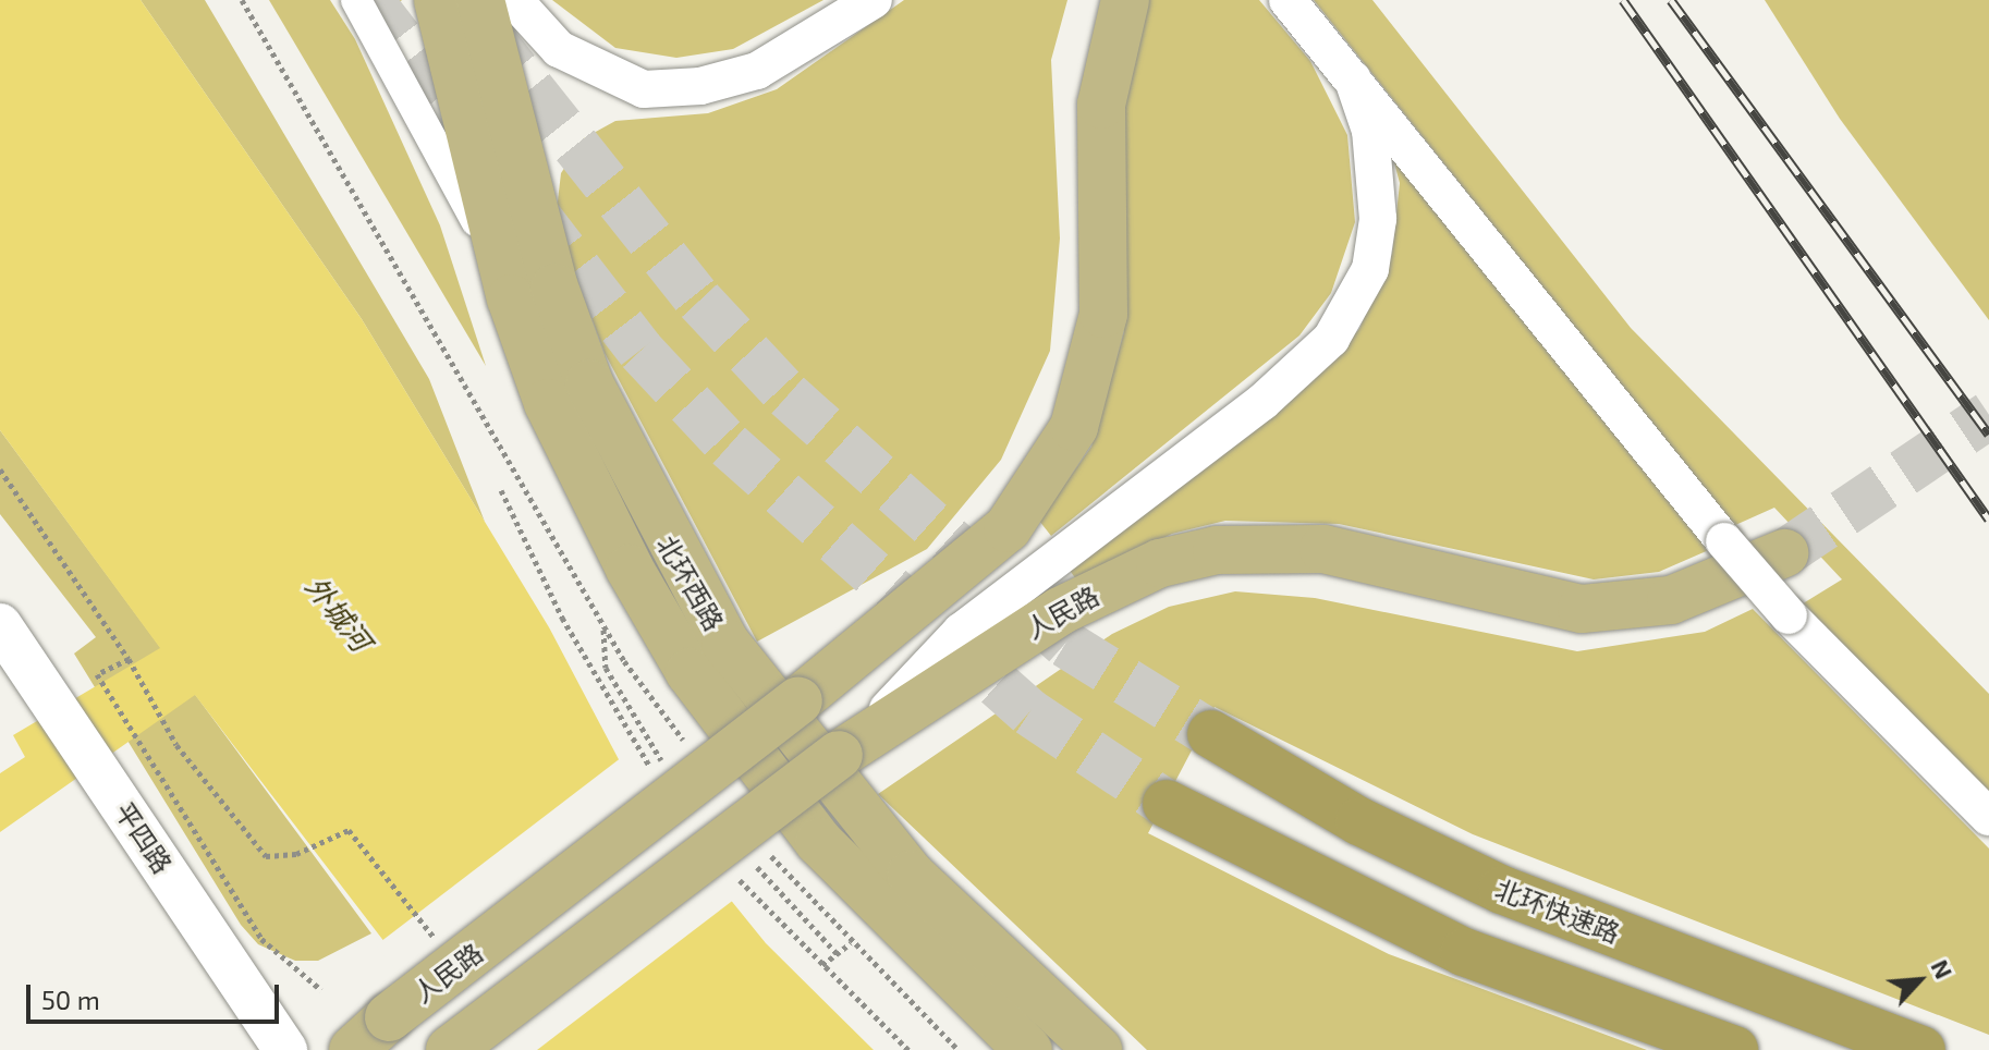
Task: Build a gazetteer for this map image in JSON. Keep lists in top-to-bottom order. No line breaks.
{"streets":{"highway":["北环快速路"],"main road":["北环西路","人民路","平四路"]},"water":["外城河"],"scale_bar":"50 m","north":"top right"}
